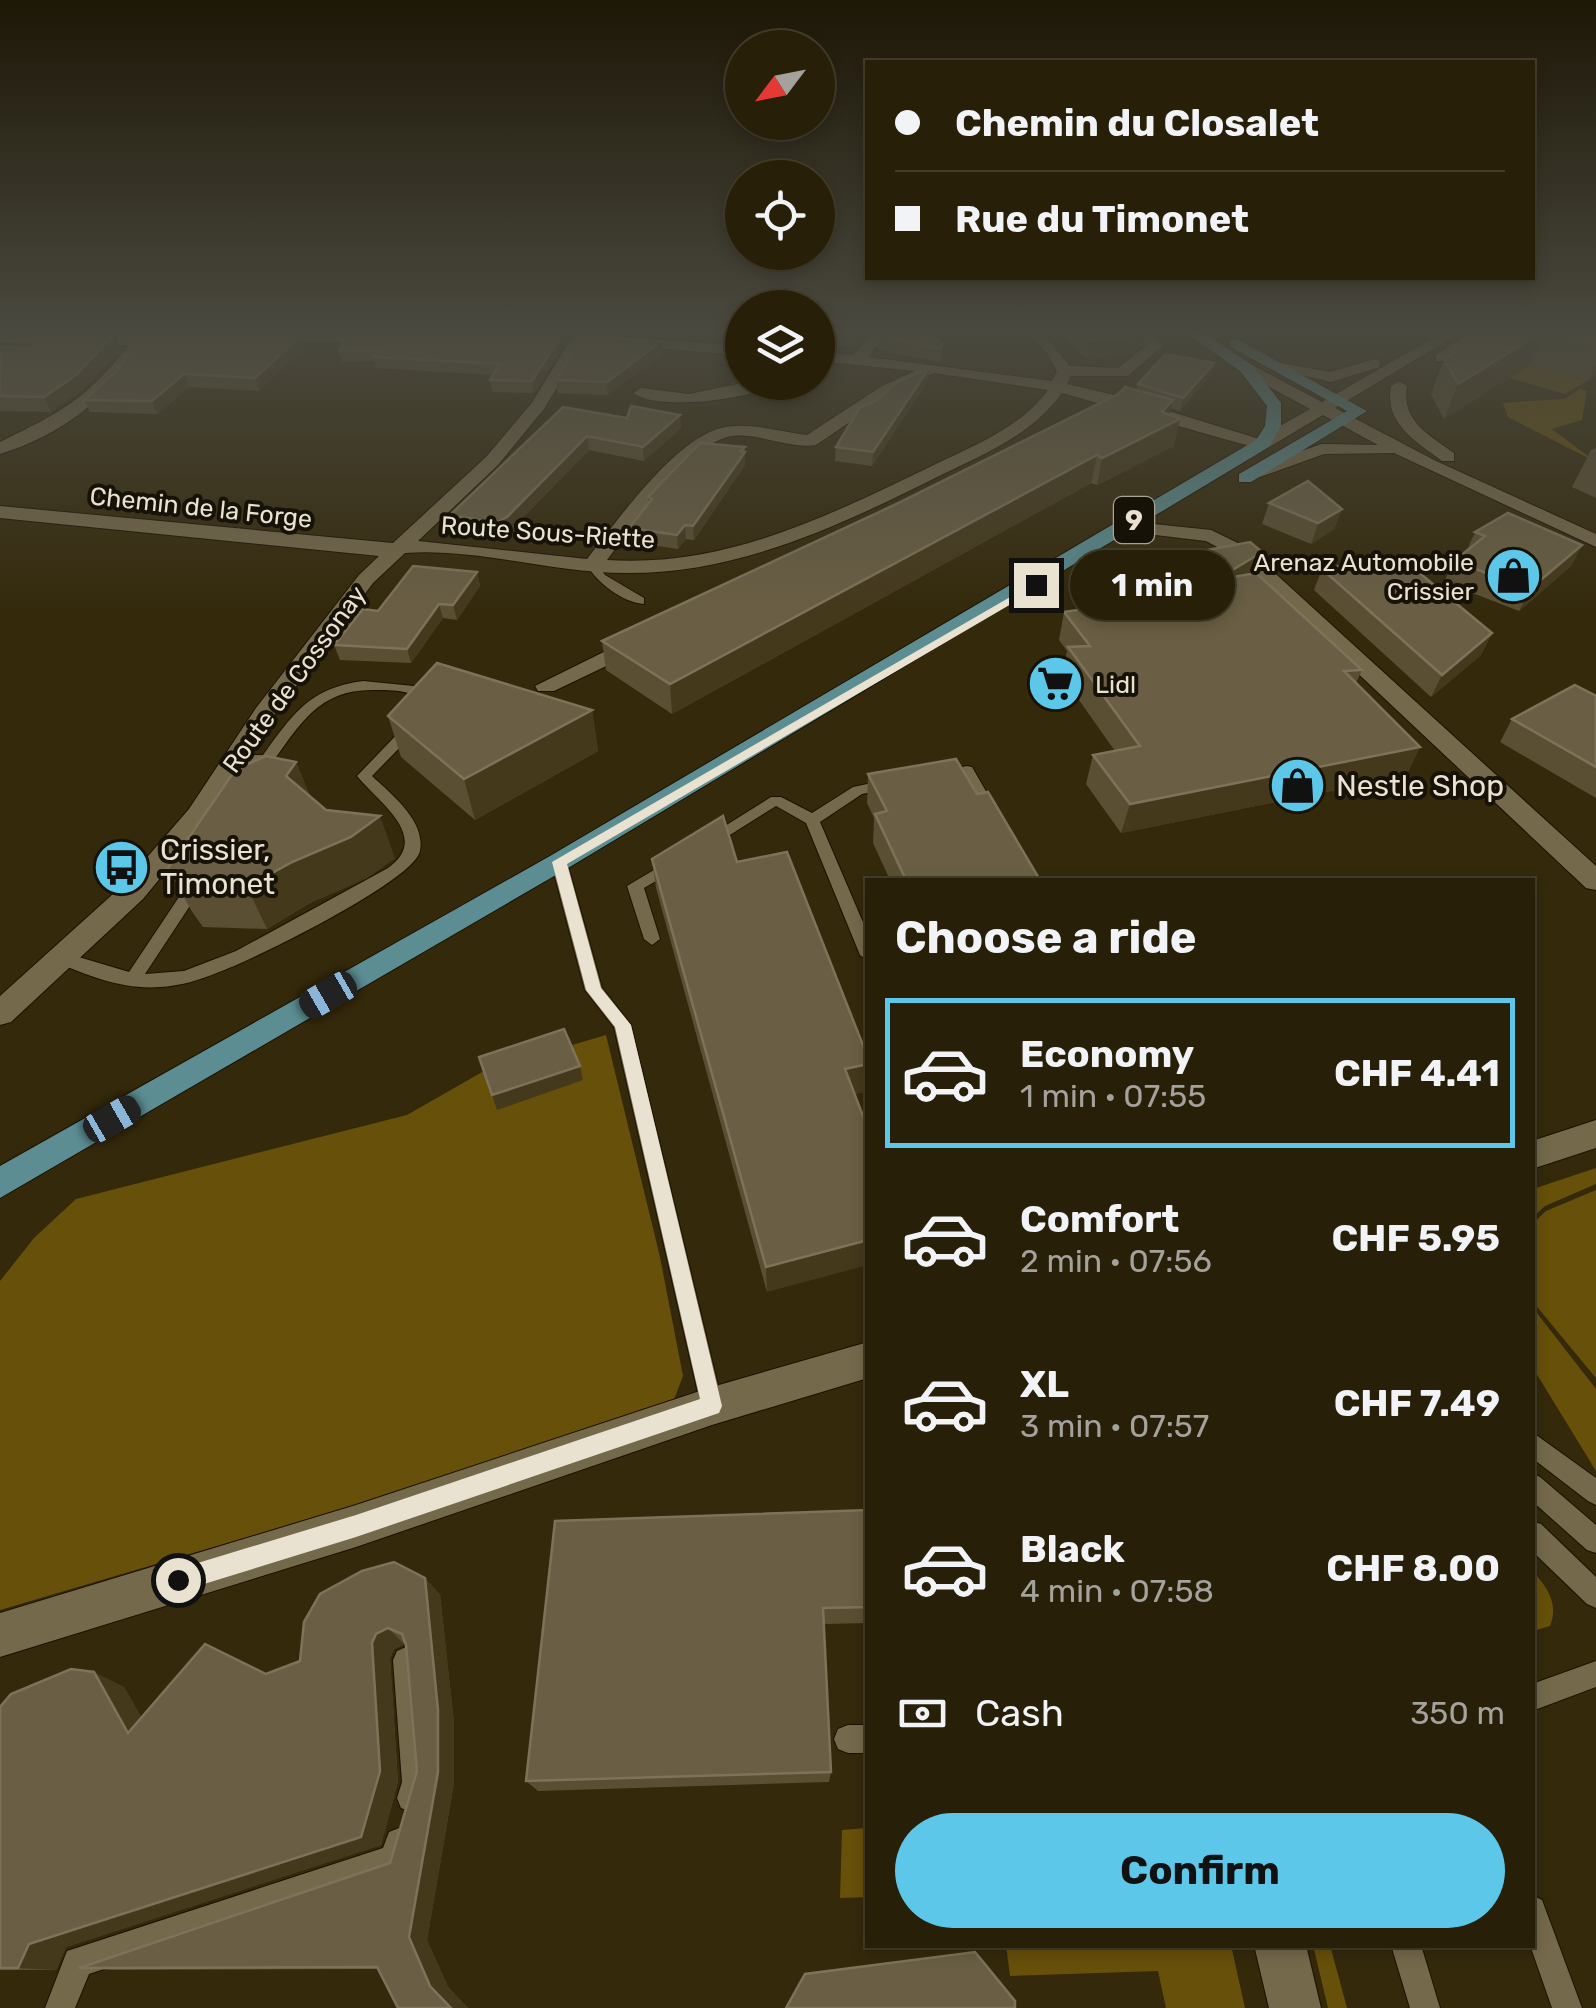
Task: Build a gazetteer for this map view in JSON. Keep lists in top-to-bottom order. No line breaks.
{"streets":{"main road":["9"],"street":["Chemin de la Forge","Route Sous-Riette","Route de Cossonay"]},"crossings":[["Chemin de la Forge","Route Sous-Riette"],["Chemin de la Forge","Route de Cossonay"],["Route Sous-Riette","Route de Cossonay"]],"places":{"shop":["Arenaz Automobile Crissier","Nestle Shop"],"supermarket":["Lidl"],"bus stop":["Crissier, Timonet"]},"north":"bottom left","page":{"banner":["Chemin du Closalet","Rue du Timonet"],"bubble":"1 min","heading":"Choose a ride","list":[{"name":"Economy","note":"1 min · 07:55","value":"CHF 4.41"},{"name":"Comfort","note":"2 min · 07:56","value":"CHF 5.95"},{"name":"XL","note":"3 min · 07:57","value":"CHF 7.49"},{"name":"Black","note":"4 min · 07:58","value":"CHF 8.00"}],"pay":["Cash","350 m"],"buttons":"Confirm"}}
